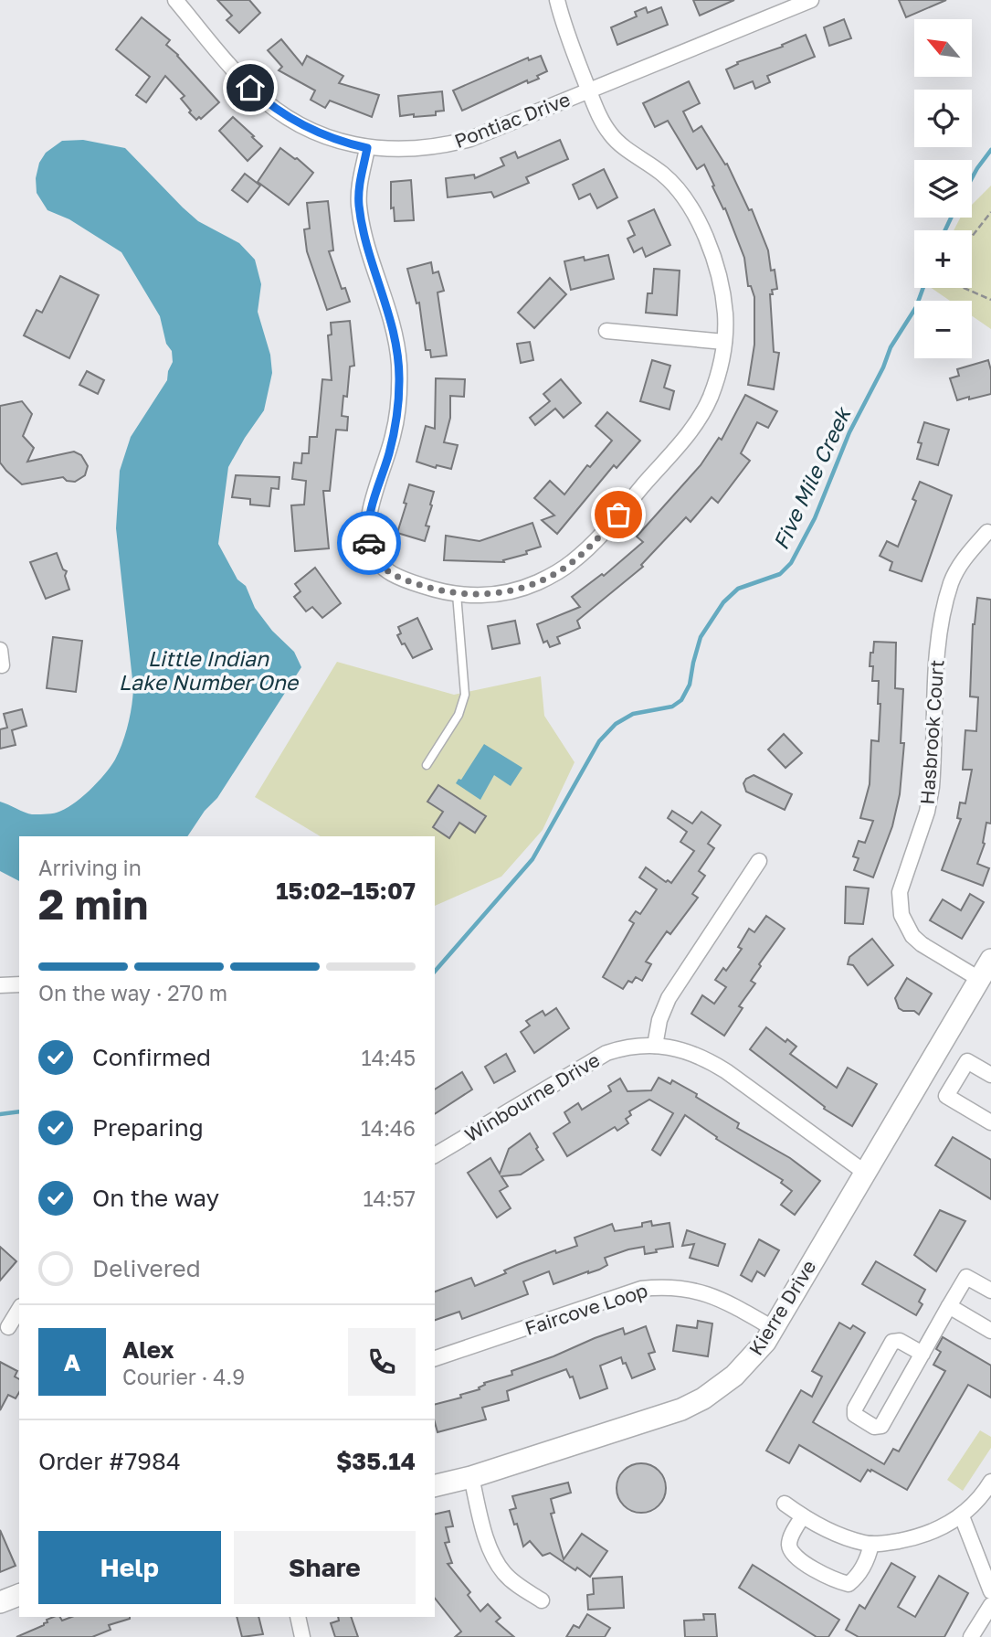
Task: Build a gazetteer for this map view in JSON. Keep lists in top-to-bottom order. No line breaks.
{"streets":{"street":["Pontiac Drive","Hasbrook Court","Winbourne Drive","Kierre Drive","Faircove Loop"]},"crossings":[["Hasbrook Court","Kierre Drive"],["Winbourne Drive","Kierre Drive"],["Kierre Drive","Faircove Loop"]],"water":["Five Mile Creek","Little Indian Lake Number One"],"north":"top left","page":{"map_buttons":["+","−"],"heading":["2 min","Arriving in","15:02–15:07"],"panel":["Alex","Courier · 4.9","Order #7984","$35.14"],"bar":"On the way · 270 m","list":[["Confirmed","14:45"],["Preparing","14:46"],["On the way","14:57"],"Delivered"],"round":"A","buttons":["Help","Share"]}}
